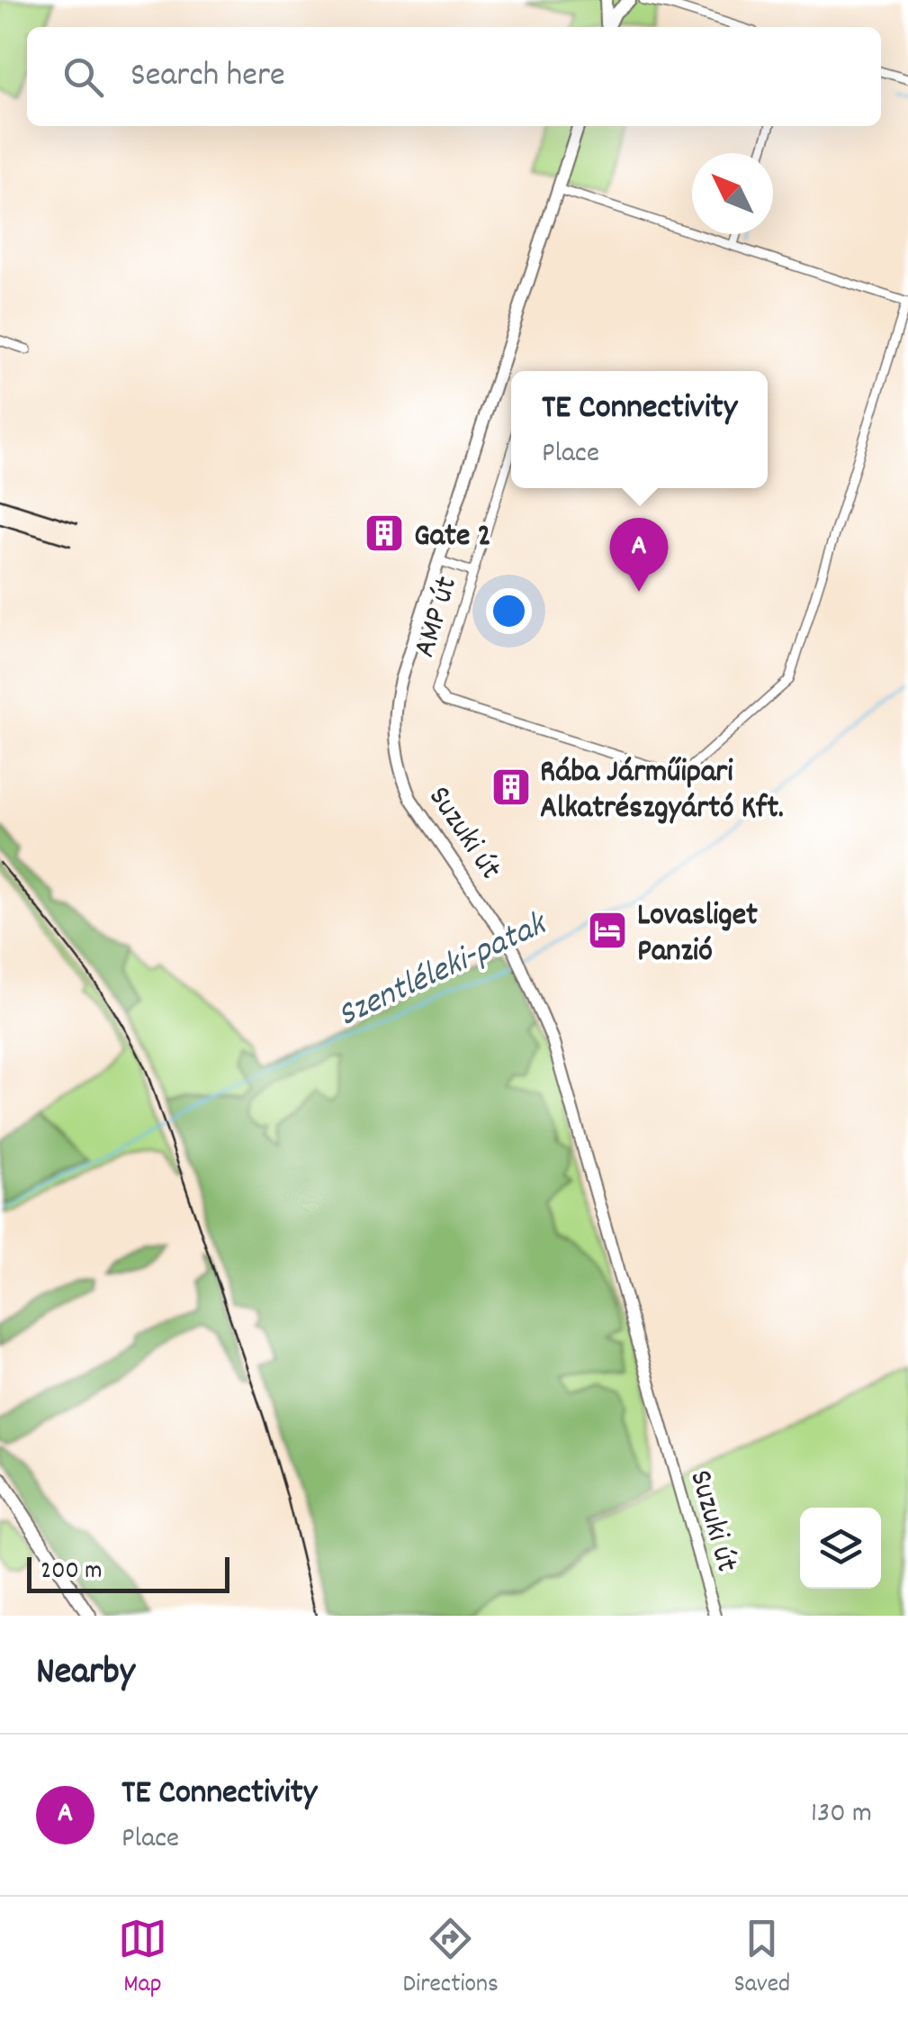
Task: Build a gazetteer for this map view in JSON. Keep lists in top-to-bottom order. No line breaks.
{"streets":{"main road":["Suzuki út"],"street":["AMP út"]},"water":["Szentléleki-patak"],"places":{"building":["Gate 2","Rába Járműipari Alkatrészgyártó Kft."],"hotel":["Lovasliget Panzió"]},"scale_bar":"200 m","north":"top left","page":{"search":"Search here","popup":["TE Connectivity","Place"],"pins":"A","scale":"200 m","heading":"Nearby","list":[{"mark":"A","name":"TE Connectivity","note":"Place","value":"130 m"}],"nav":["Map","Directions","Saved"]}}
